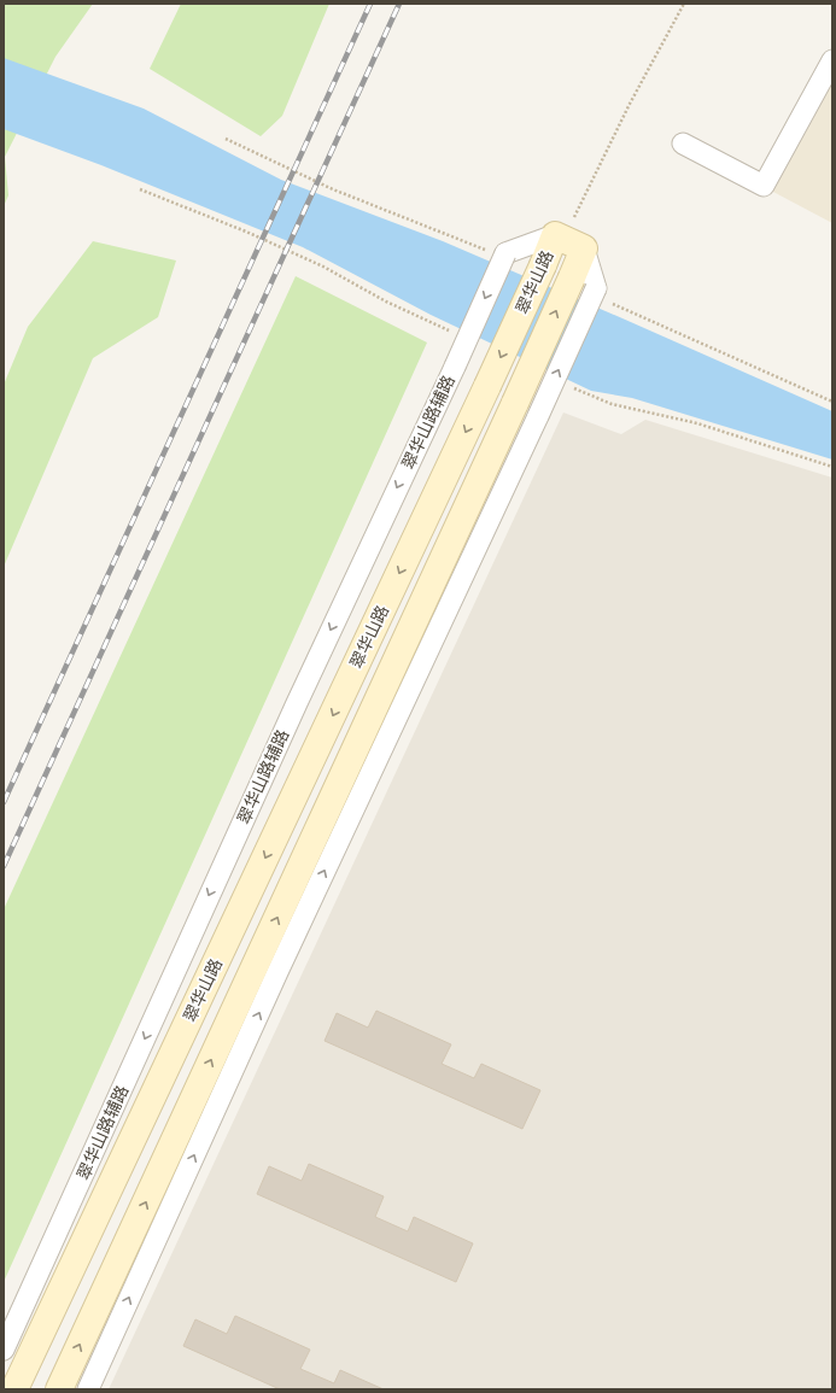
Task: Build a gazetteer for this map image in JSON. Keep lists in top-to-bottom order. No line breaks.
{"streets":{"main road":["翠华山路"],"street":["翠华山路辅路"]},"crossings":[["翠华山路","翠华山路辅路"]]}
